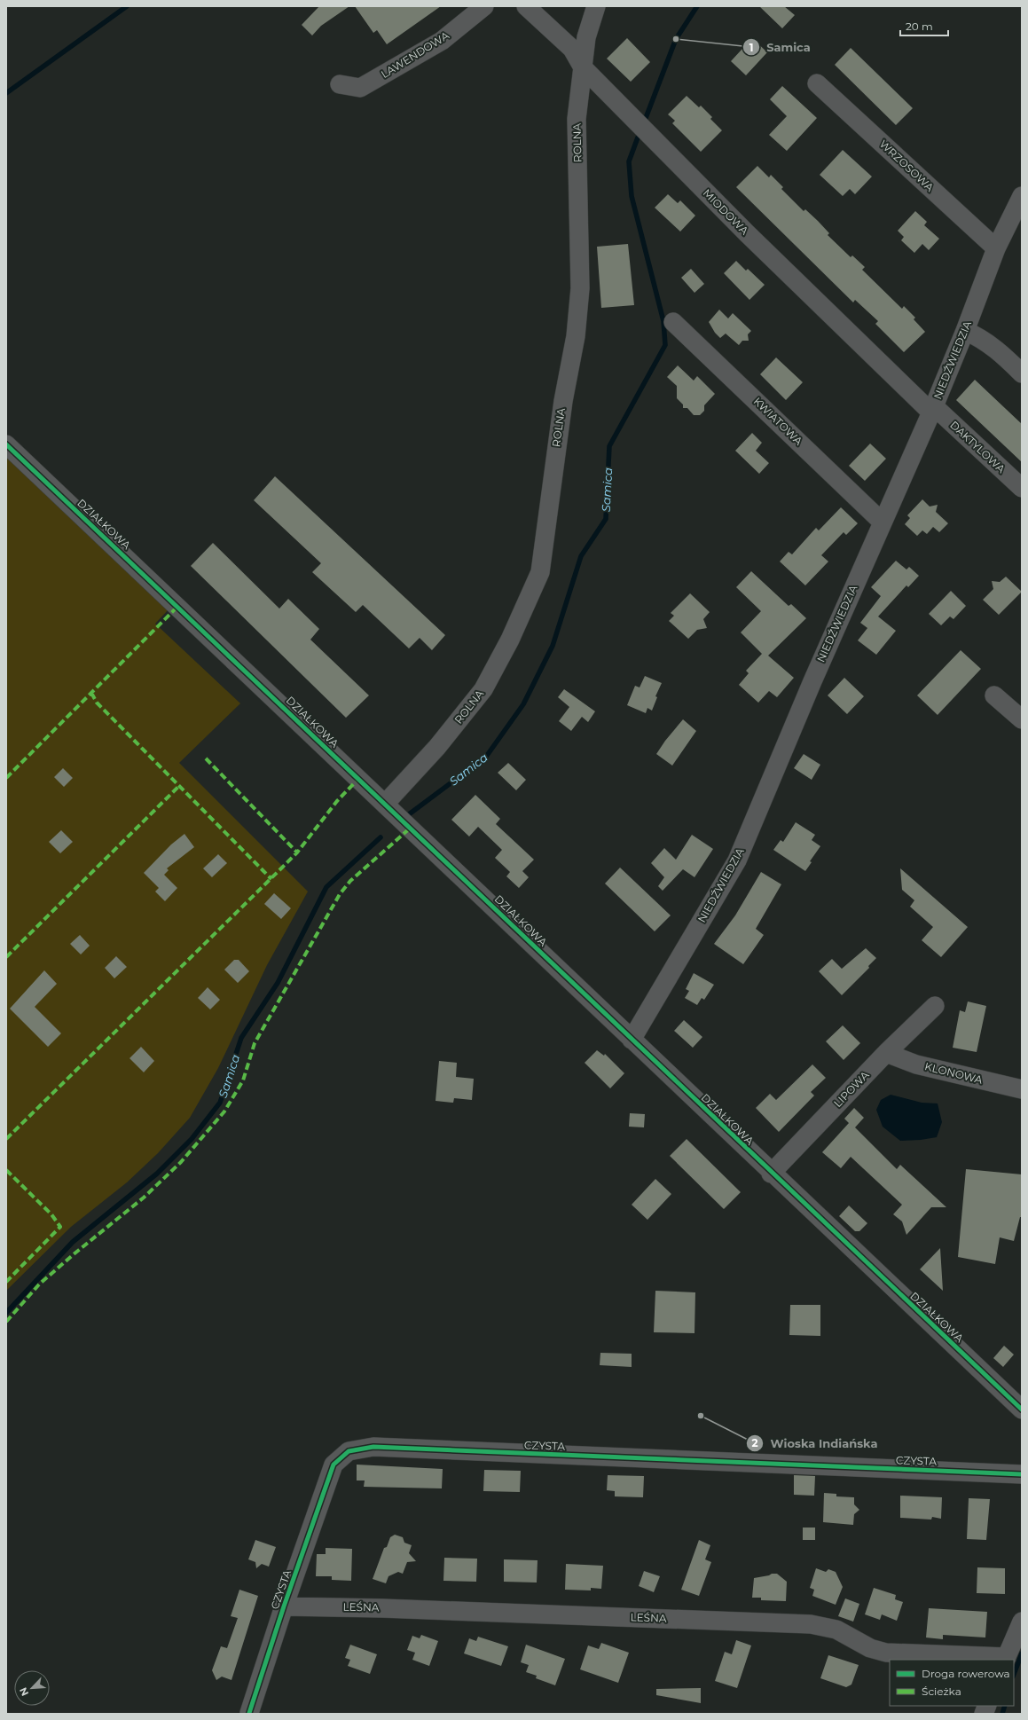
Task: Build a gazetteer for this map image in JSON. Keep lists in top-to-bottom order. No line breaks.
{"streets":{"street":["LAWENDOWA","ROLNA","WRZOSOWA","MIODOWA","NIEDŹWIEDZIA","KWIATOWA","DAKTYLOWA","DZIAŁKOWA","KLONOWA","LIPOWA","CZYSTA","LEŚNA"]},"crossings":[["ROLNA","MIODOWA"],["ROLNA","DZIAŁKOWA"],["WRZOSOWA","NIEDŹWIEDZIA"],["MIODOWA","NIEDŹWIEDZIA"],["MIODOWA","DAKTYLOWA"],["NIEDŹWIEDZIA","KWIATOWA"],["NIEDŹWIEDZIA","DAKTYLOWA"],["NIEDŹWIEDZIA","DZIAŁKOWA"],["DZIAŁKOWA","LIPOWA"],["KLONOWA","LIPOWA"],["CZYSTA","LEŚNA"]],"water":["Samica"],"places":["Samica","Wioska Indiańska"],"legend":["Droga rowerowa","Ścieżka"],"scale_bar":"20 m","north":"bottom left"}
